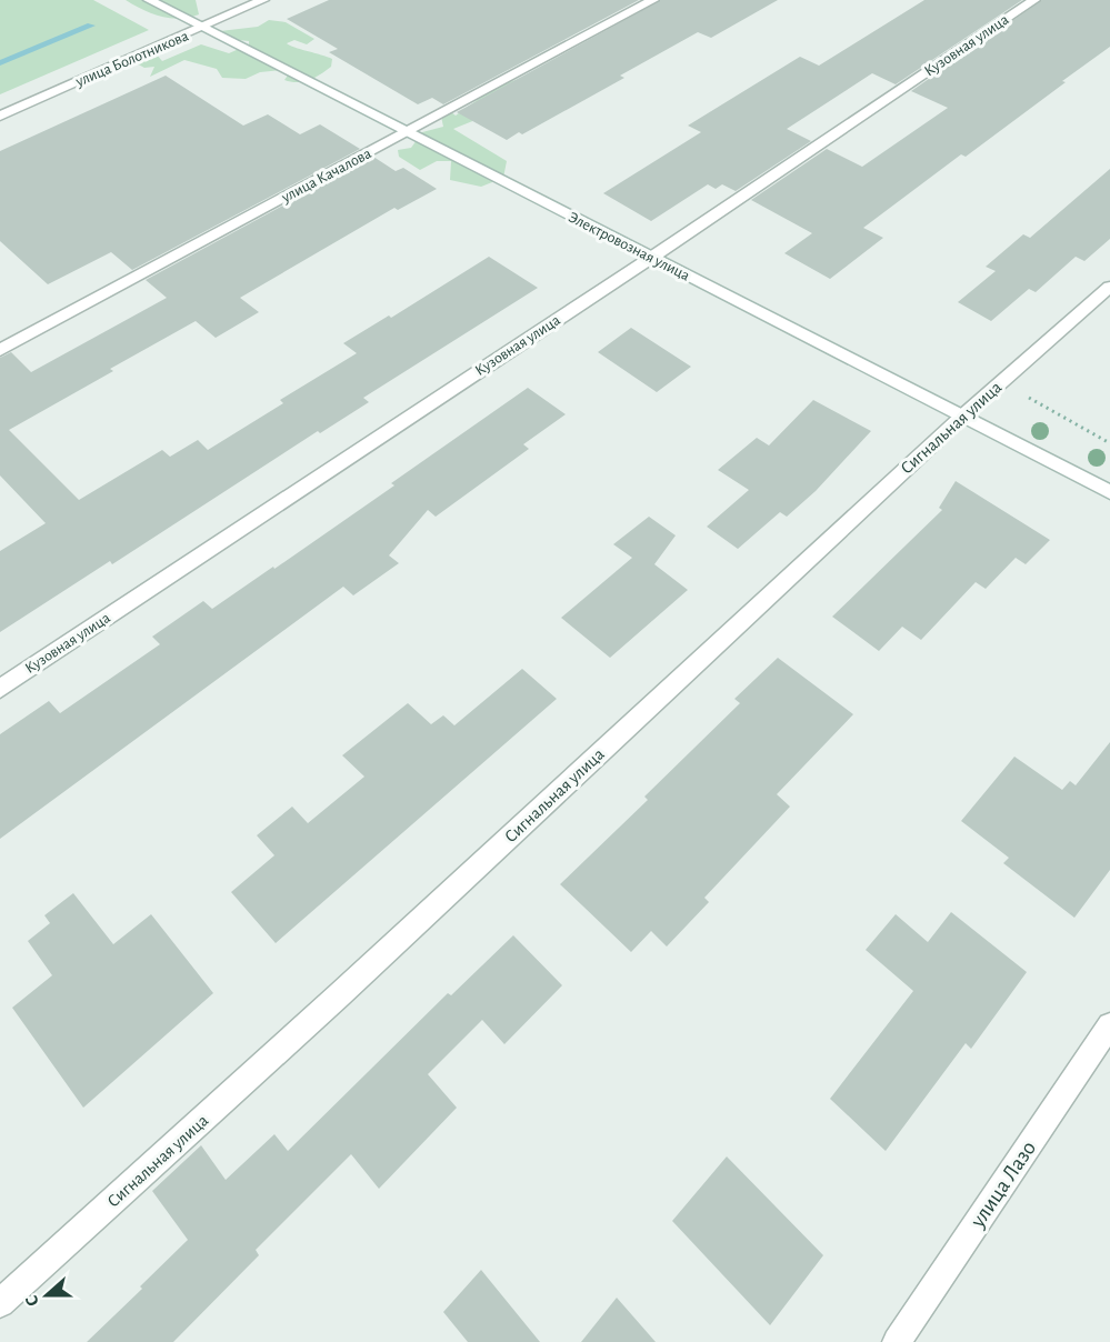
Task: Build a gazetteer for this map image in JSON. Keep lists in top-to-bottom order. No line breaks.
{"streets":{"street":["Кузовная улица","улица Болотникова","улица Качалова","Электровозная улица","Сигнальная улица","улица Лазо"]},"crossings":[["Кузовная улица","Электровозная улица"],["улица Болотникова","Электровозная улица"],["улица Качалова","Электровозная улица"],["Электровозная улица","Сигнальная улица"]],"north":"left"}
